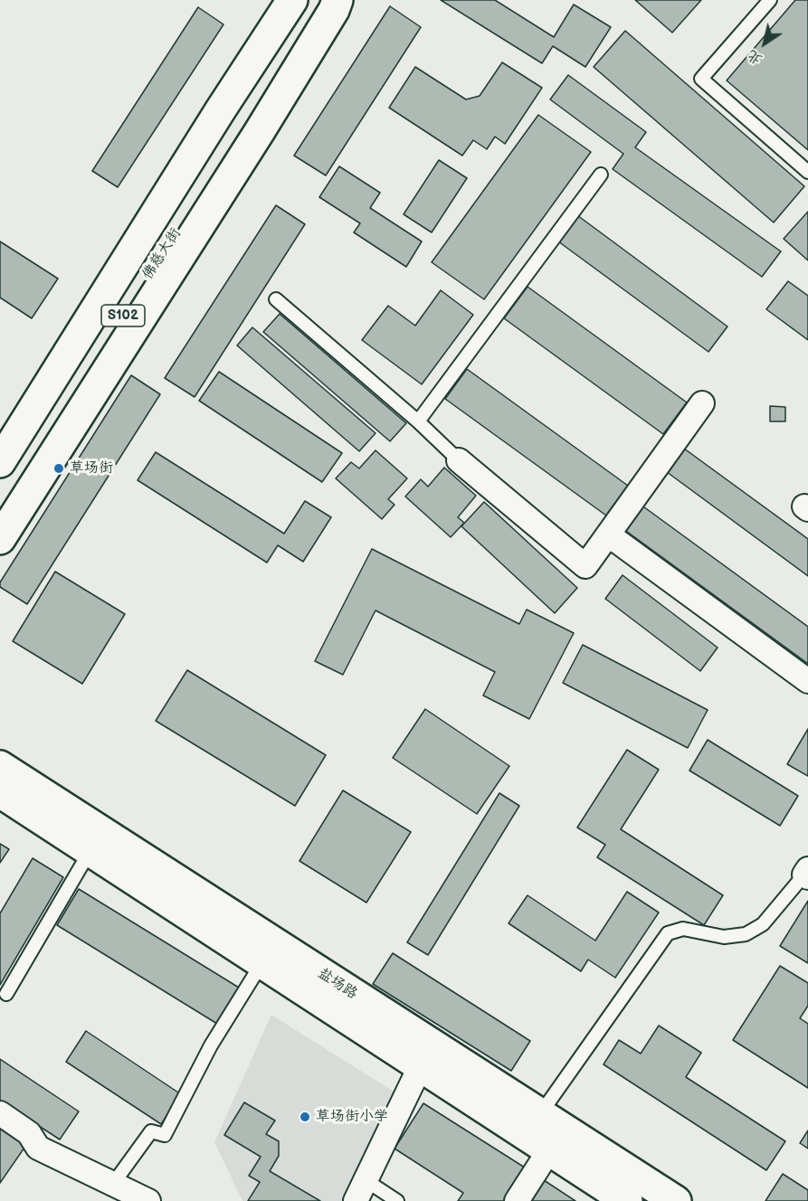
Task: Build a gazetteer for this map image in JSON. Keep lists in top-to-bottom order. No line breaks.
{"streets":{"main road":["佛慈大街","S102","盐场路"]},"places":["草场街","草场街小学"],"north":"bottom left"}
